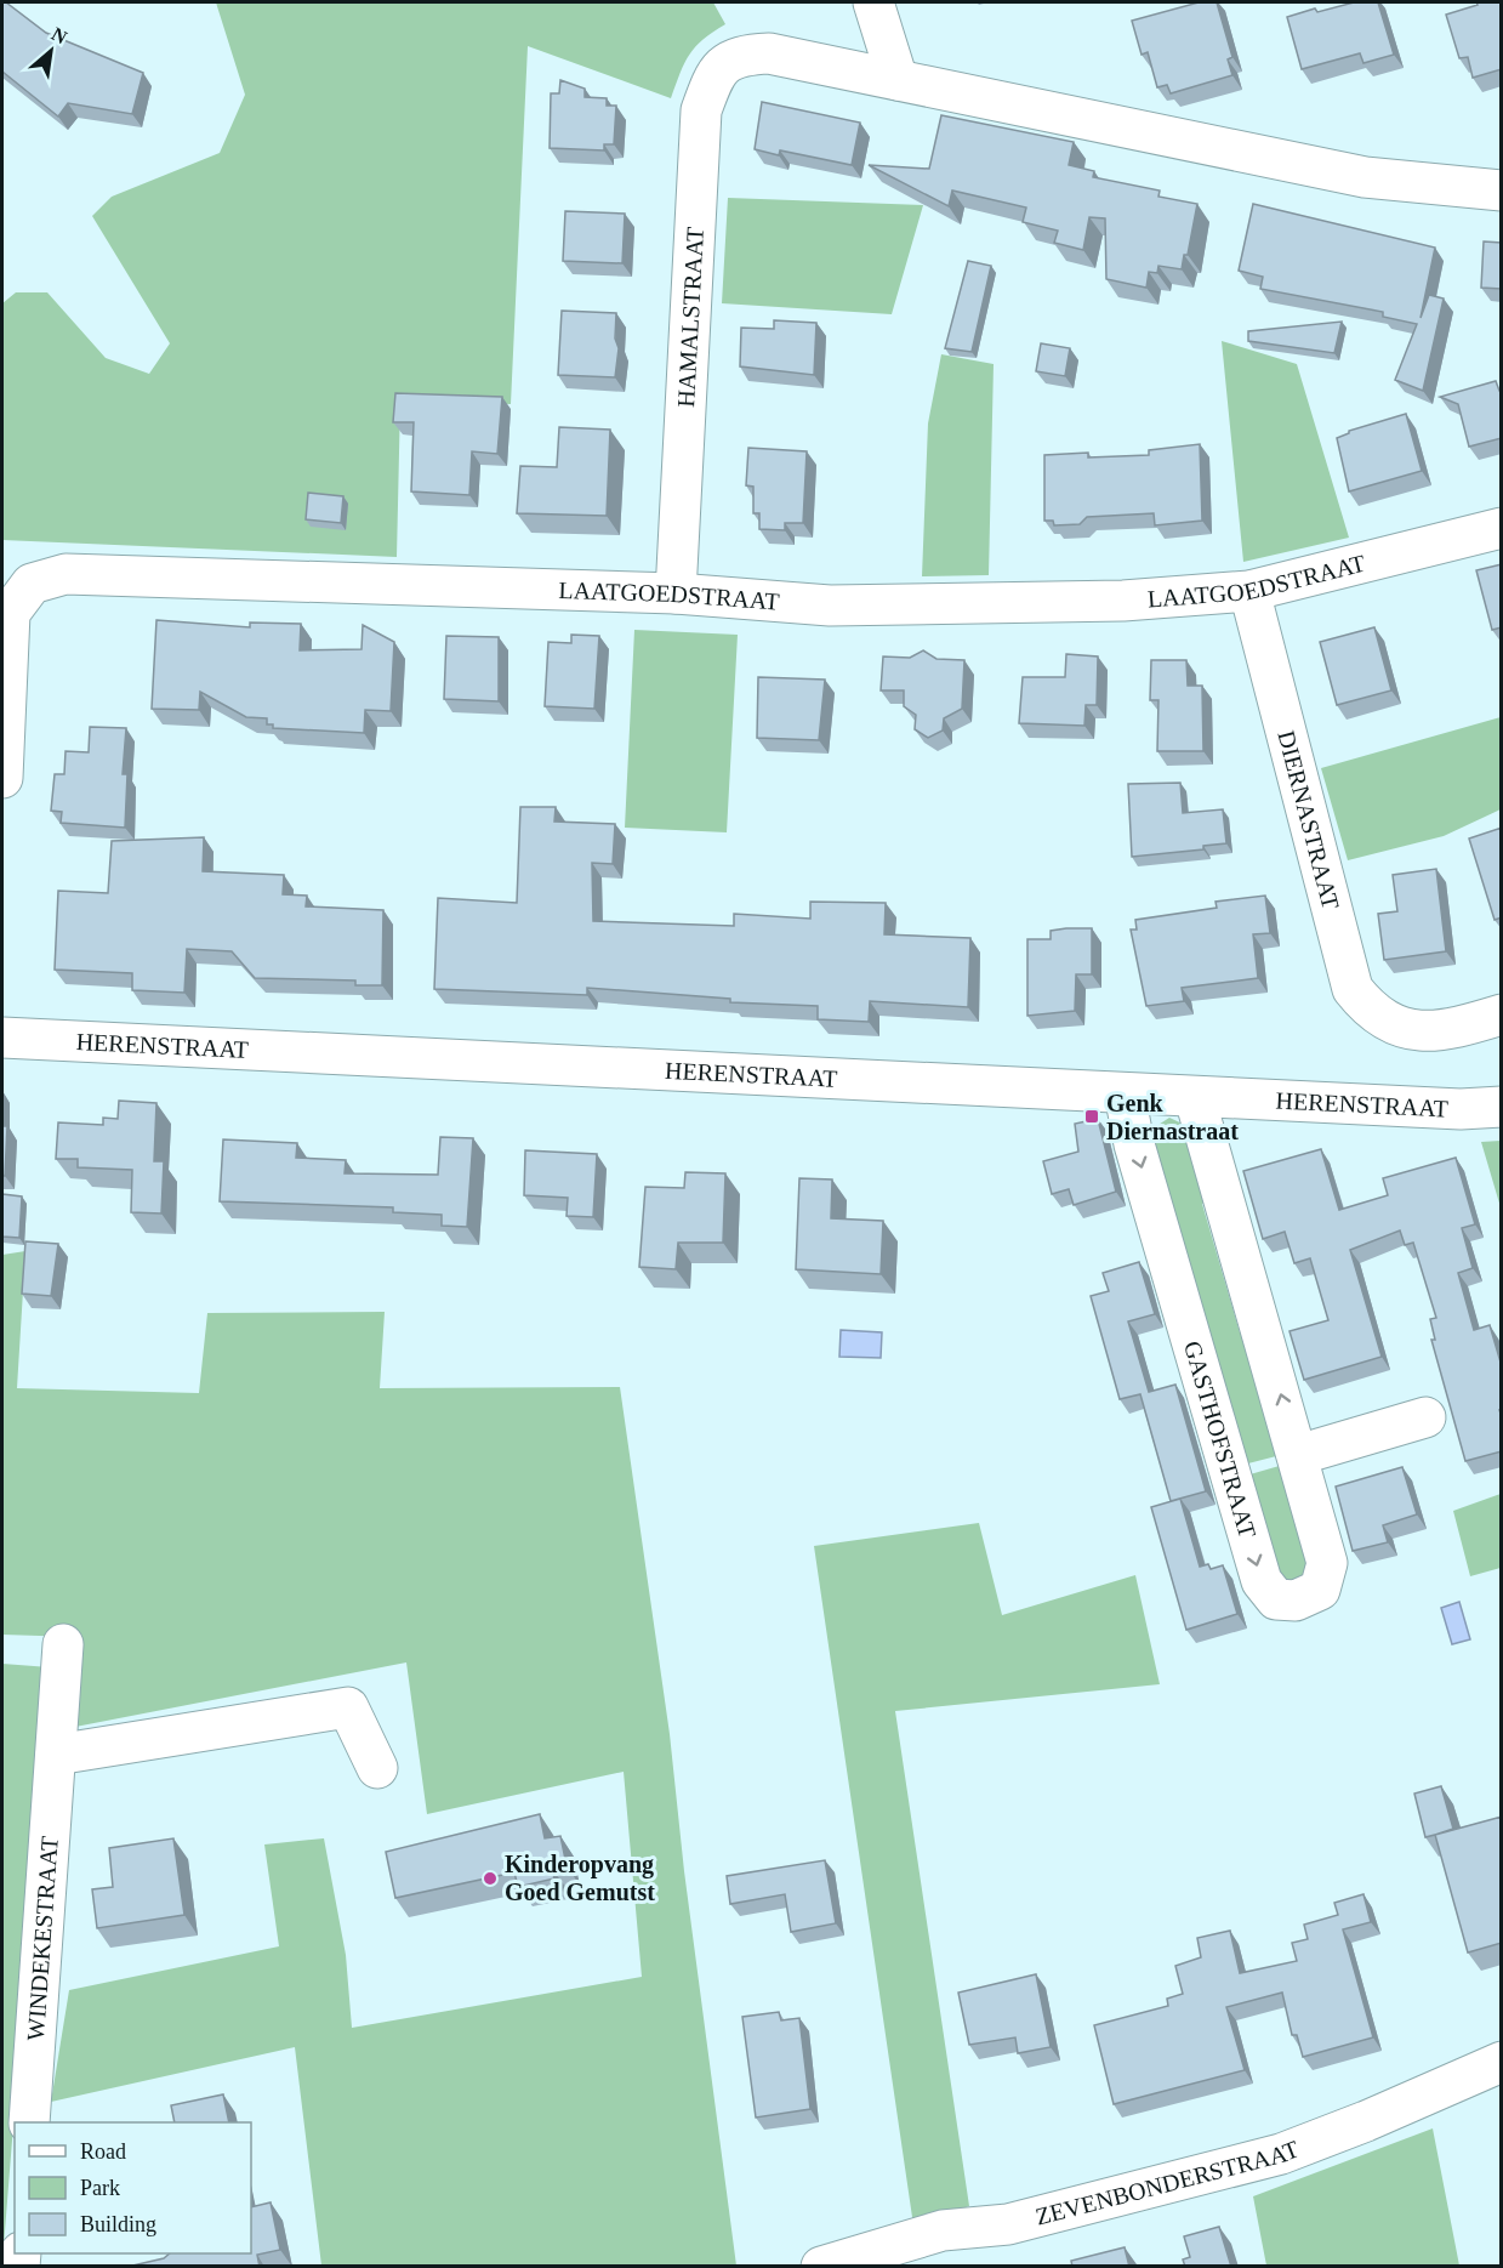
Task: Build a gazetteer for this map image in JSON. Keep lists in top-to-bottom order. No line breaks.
{"streets":{"street":["HAMALSTRAAT","LAATGOEDSTRAAT","DIERNASTRAAT","HERENSTRAAT","GASTHOFSTRAAT","WINDEKESTRAAT","ZEVENBONDERSTRAAT"]},"crossings":[["HAMALSTRAAT","LAATGOEDSTRAAT"],["LAATGOEDSTRAAT","DIERNASTRAAT"],["HERENSTRAAT","GASTHOFSTRAAT"]],"places":{"transit":["Genk Diernastraat"],"other":["Kinderopvang Goed Gemutst"]},"legend":["Road","Park","Building"],"north":"top right"}
